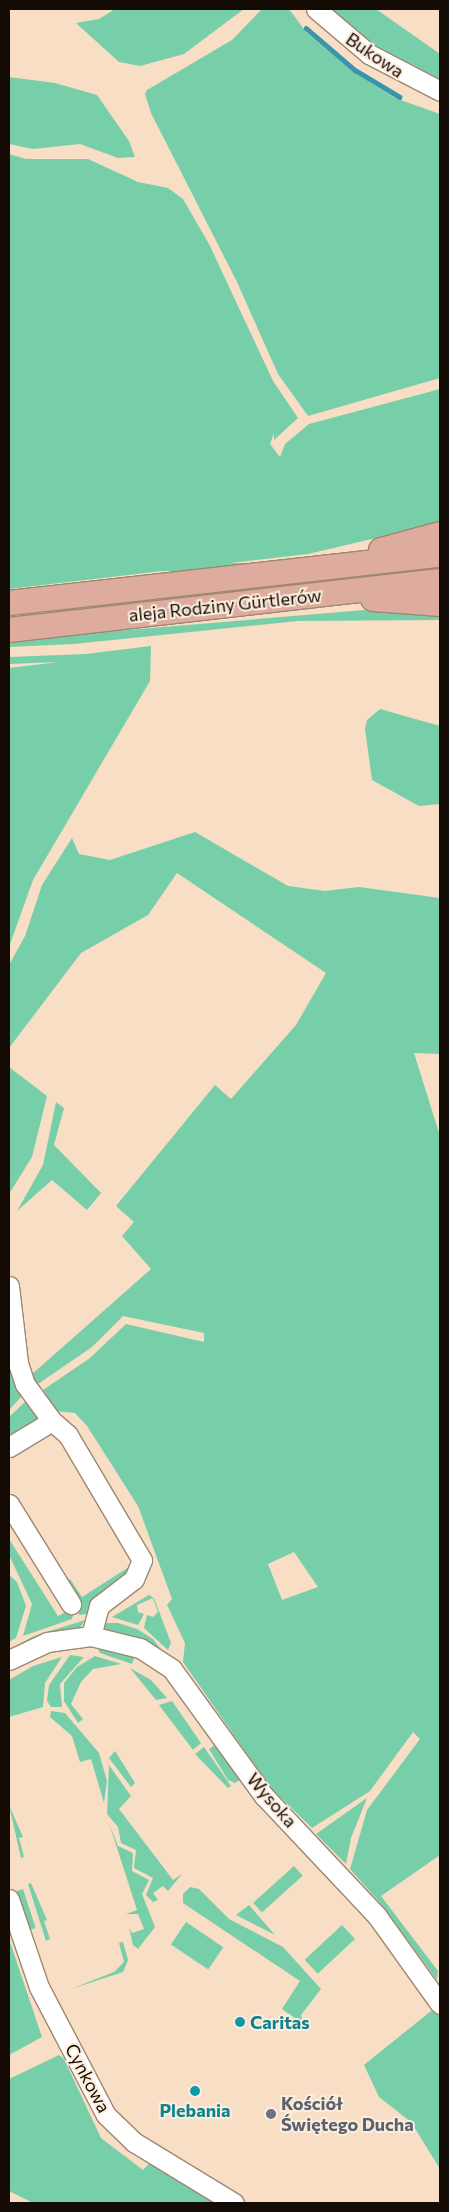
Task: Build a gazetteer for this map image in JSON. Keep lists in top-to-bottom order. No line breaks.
{"streets":{"main road":["aleja Rodziny Gürtlerów"],"street":["Bukowa","Wysoka","Cynkowa"]},"places":["Caritas","Plebania","Kościół Świętego Ducha"]}
